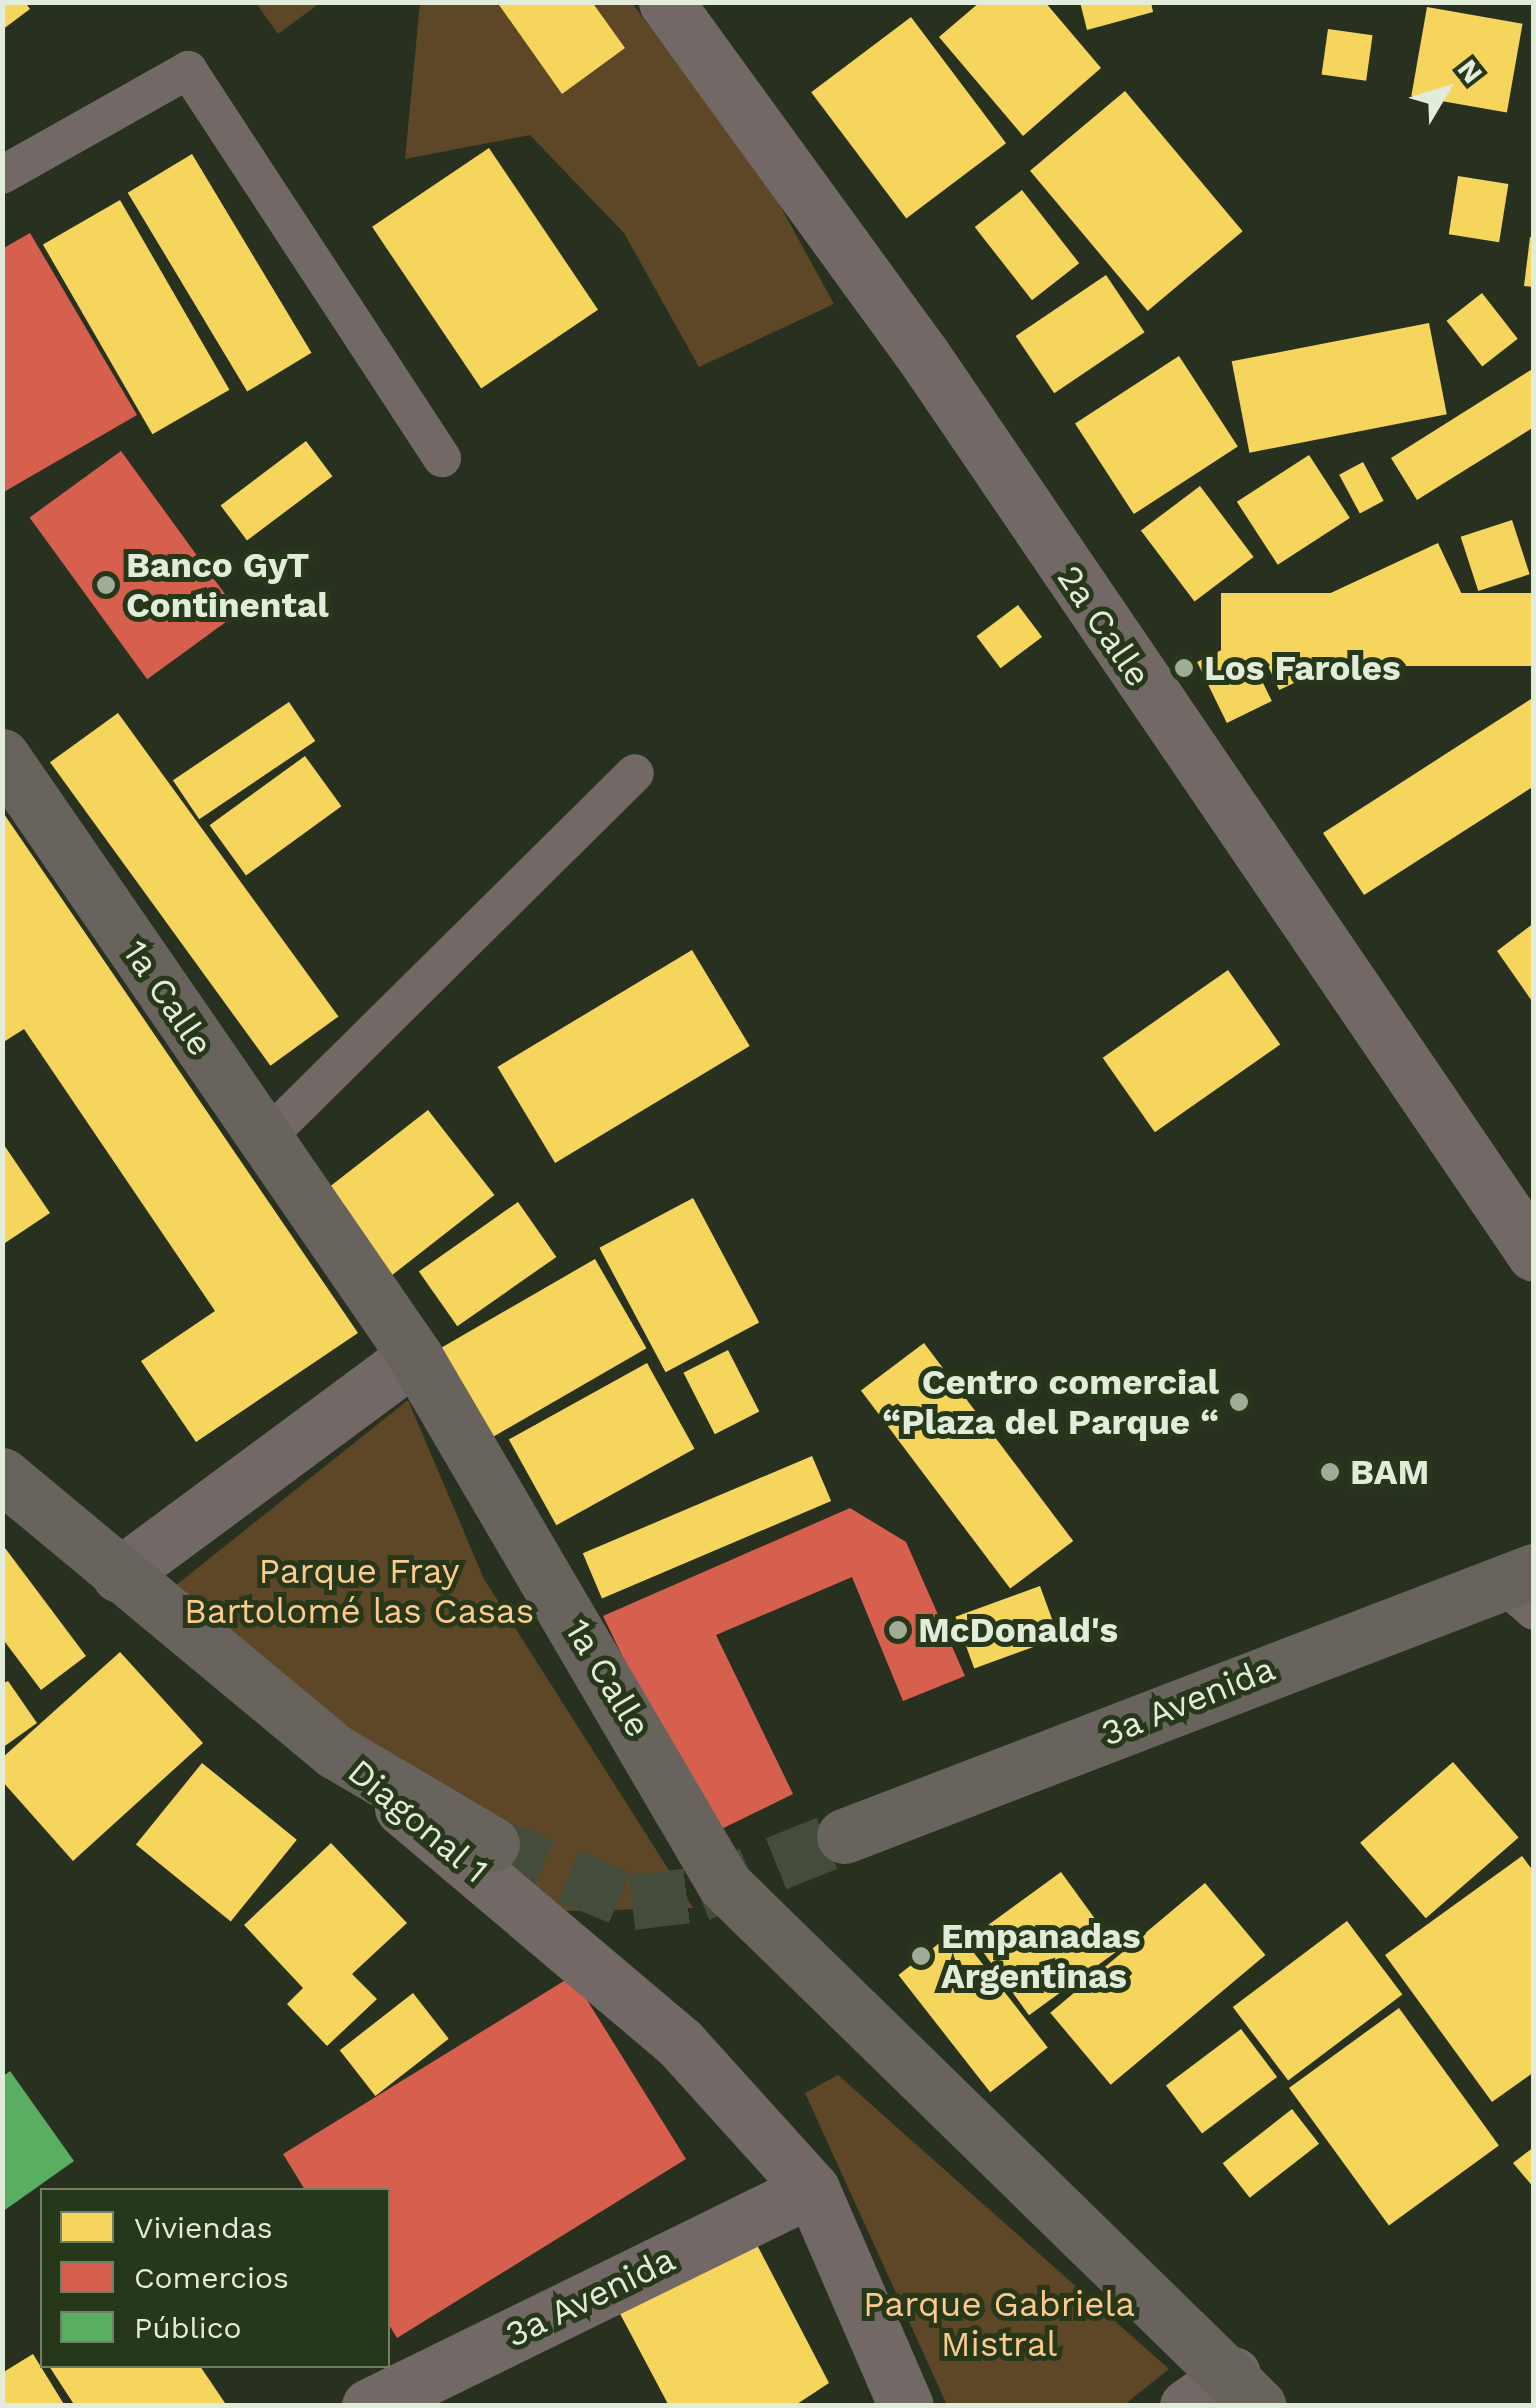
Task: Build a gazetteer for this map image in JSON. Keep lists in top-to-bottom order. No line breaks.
{"streets":{"main road":["1a Calle","3a Avenida","Diagonal 1"],"street":["2a Calle"]},"crossings":[["3a Avenida","Diagonal 1"]],"parks":["Parque Fray Bartolomé las Casas","Parque Gabriela Mistral"],"places":["Banco GyT Continental","Los Faroles","Centro comercial “Plaza del Parque “","BAM","McDonald's","Empanadas Argentinas"],"legend":["Viviendas","Comercios","Público"],"north":"top right"}
